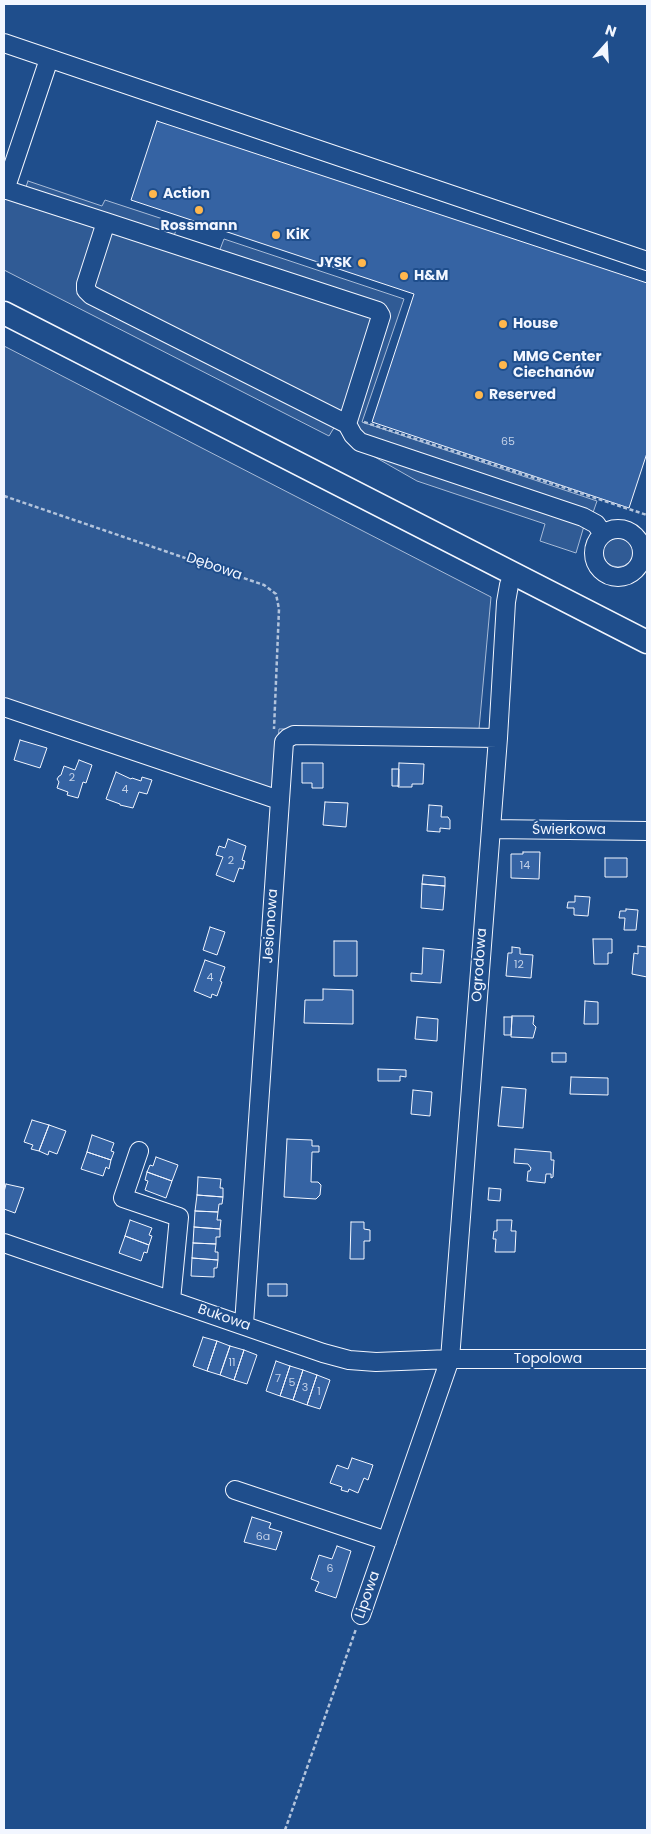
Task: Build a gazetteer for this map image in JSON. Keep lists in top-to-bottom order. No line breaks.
{"streets":{"street":["Świerkowa","Jesionowa","Ogrodowa","Bukowa","Topolowa","Lipowa"],"path":["Dębowa"]},"crossings":[["Dębowa","Jesionowa"],["Świerkowa","Ogrodowa"],["Jesionowa","Bukowa"],["Ogrodowa","Bukowa"],["Ogrodowa","Topolowa"],["Ogrodowa","Lipowa"],["Bukowa","Topolowa"],["Bukowa","Lipowa"],["Topolowa","Lipowa"]],"places":["Action","Rossmann","KiK","JYSK","H&M","House","MMG Center Ciechanów","Reserved"],"house_numbers":["65","2","4","2","14","12","4","11","7","5","3","1","6a","6"],"north":"top"}
